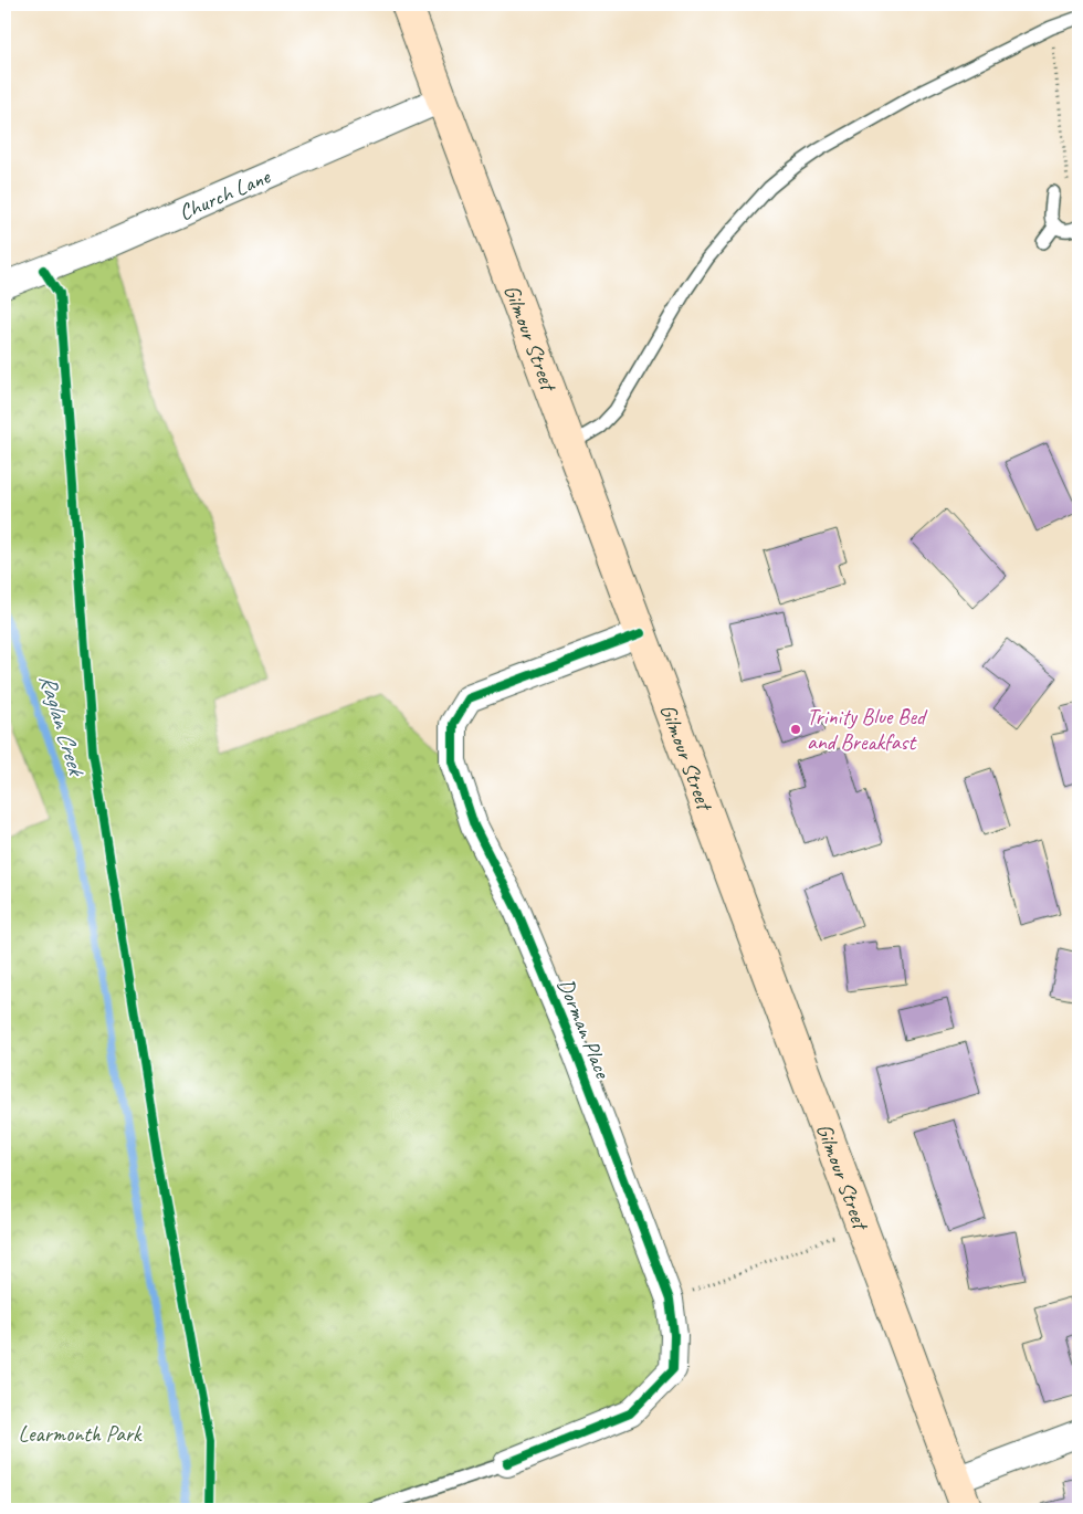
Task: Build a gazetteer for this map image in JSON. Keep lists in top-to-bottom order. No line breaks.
{"streets":{"main road":["Gilmour Street"],"street":["Church Lane","Dorman Place"]},"crossings":[["Church Lane","Gilmour Street"],["Gilmour Street","Dorman Place"]],"water":["Raglan Creek"],"parks":["Learmonth Park"],"places":["Trinity Blue Bed and Breakfast"]}
